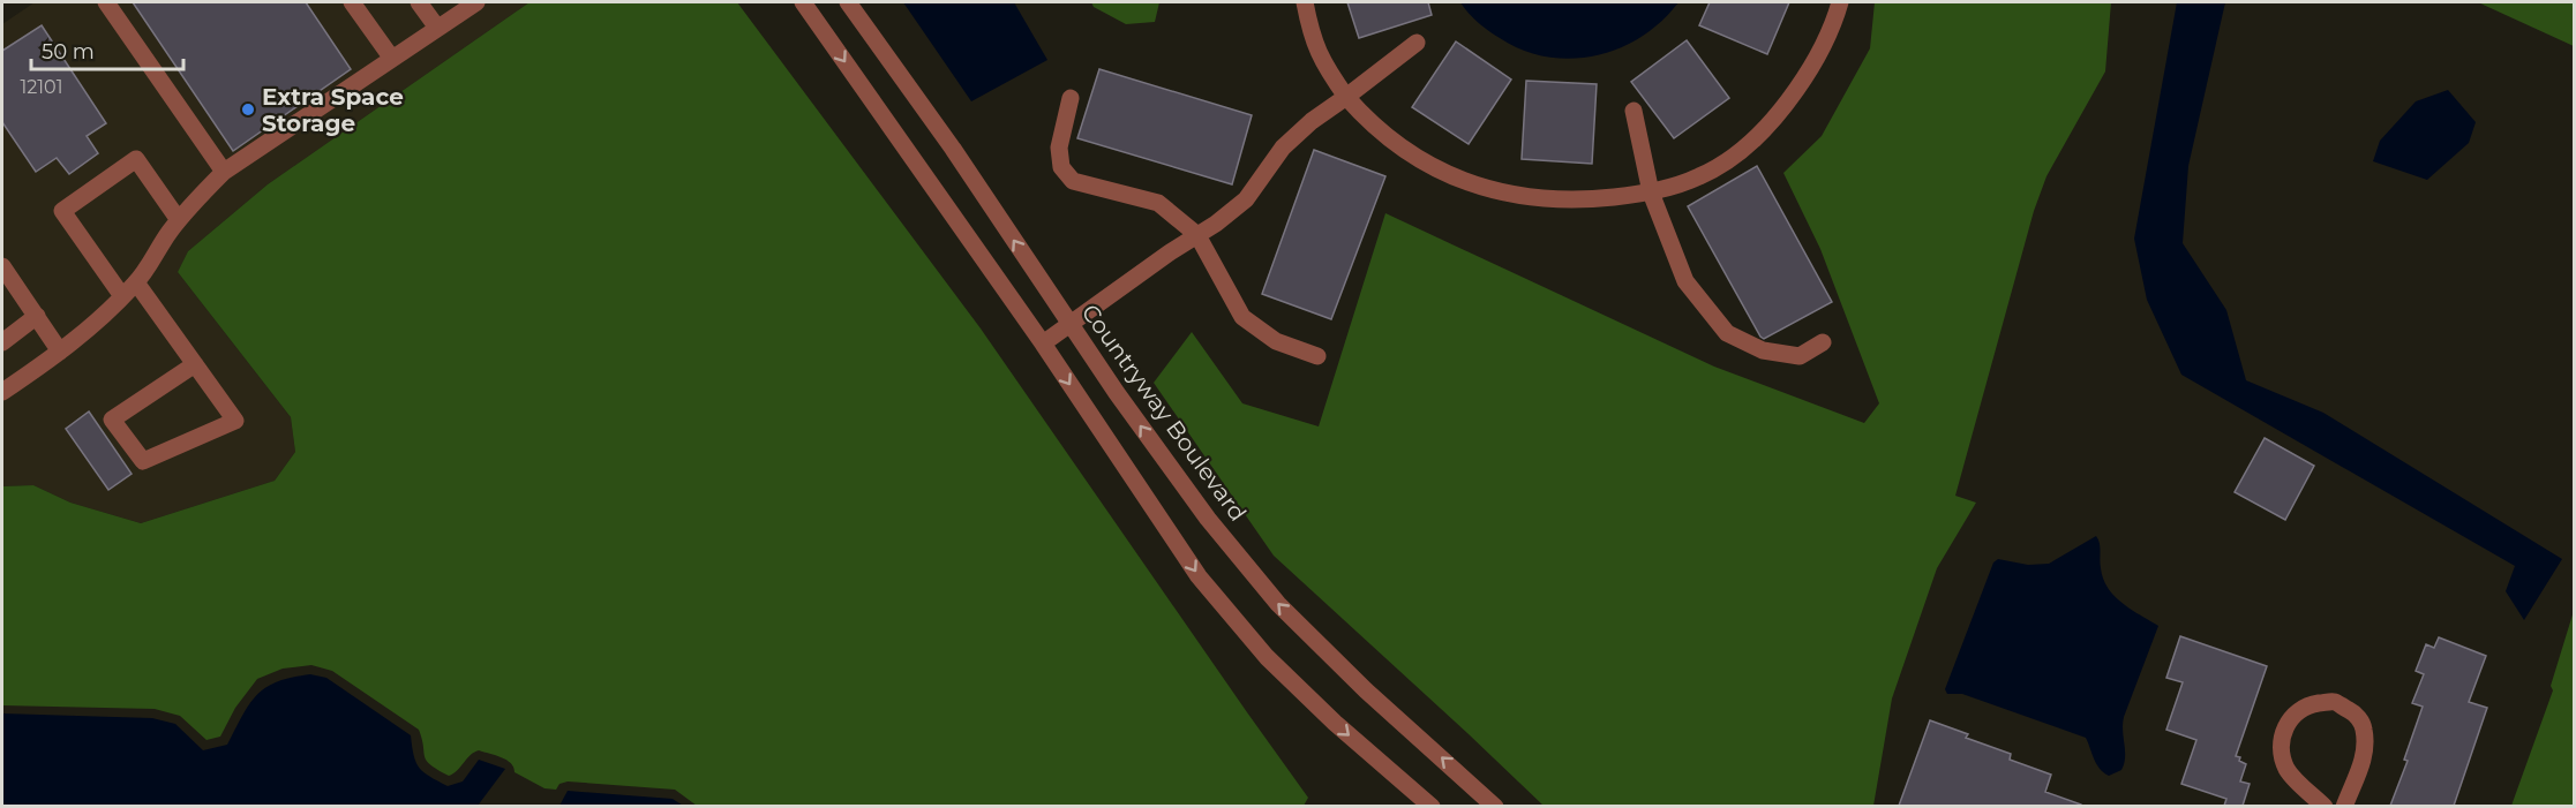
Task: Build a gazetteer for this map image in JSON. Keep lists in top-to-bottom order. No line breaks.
{"streets":{"street":["Countryway Boulevard"]},"places":["Extra Space Storage"],"house_numbers":["12101"],"scale_bar":"50 m"}
